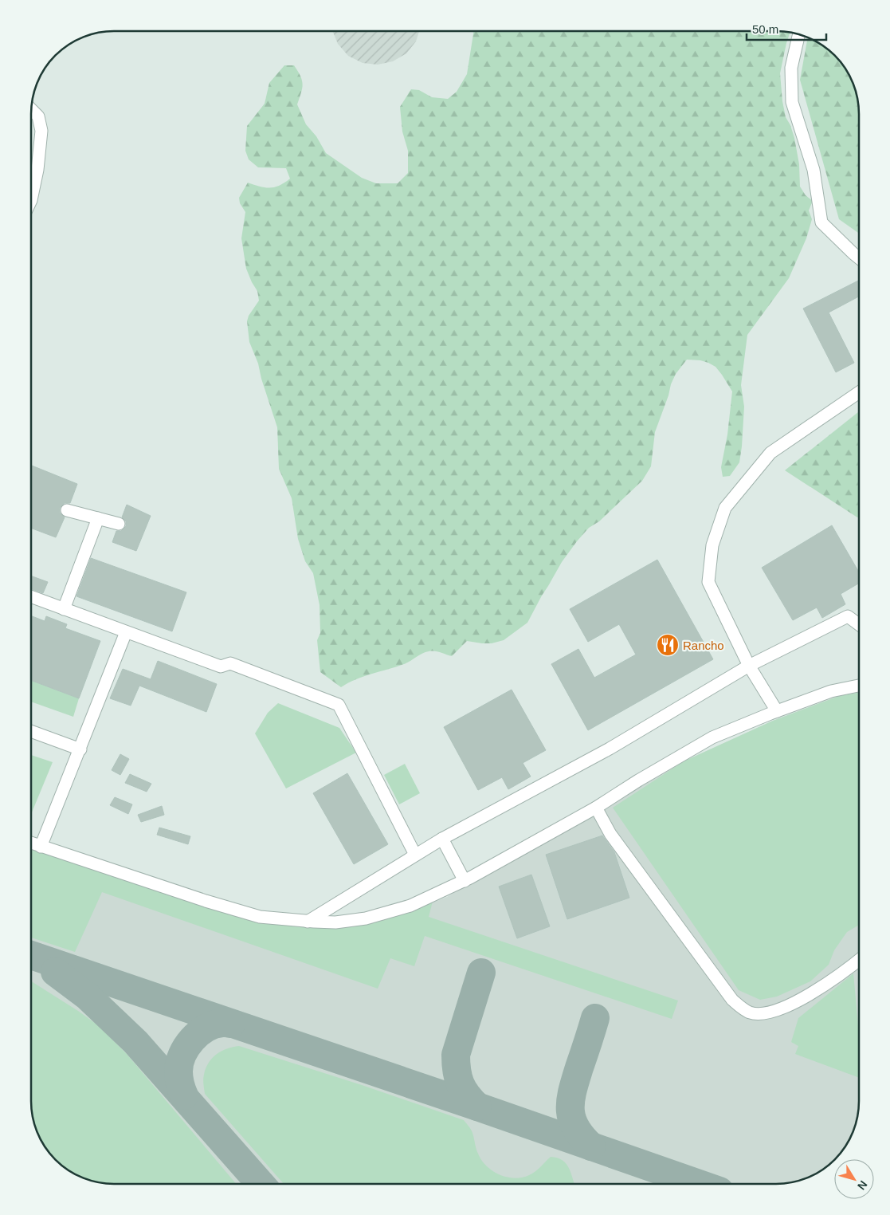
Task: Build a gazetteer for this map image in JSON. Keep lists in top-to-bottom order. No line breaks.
{"places":{"restaurant":["Rancho"]},"scale_bar":"50 m","north":"bottom right"}
